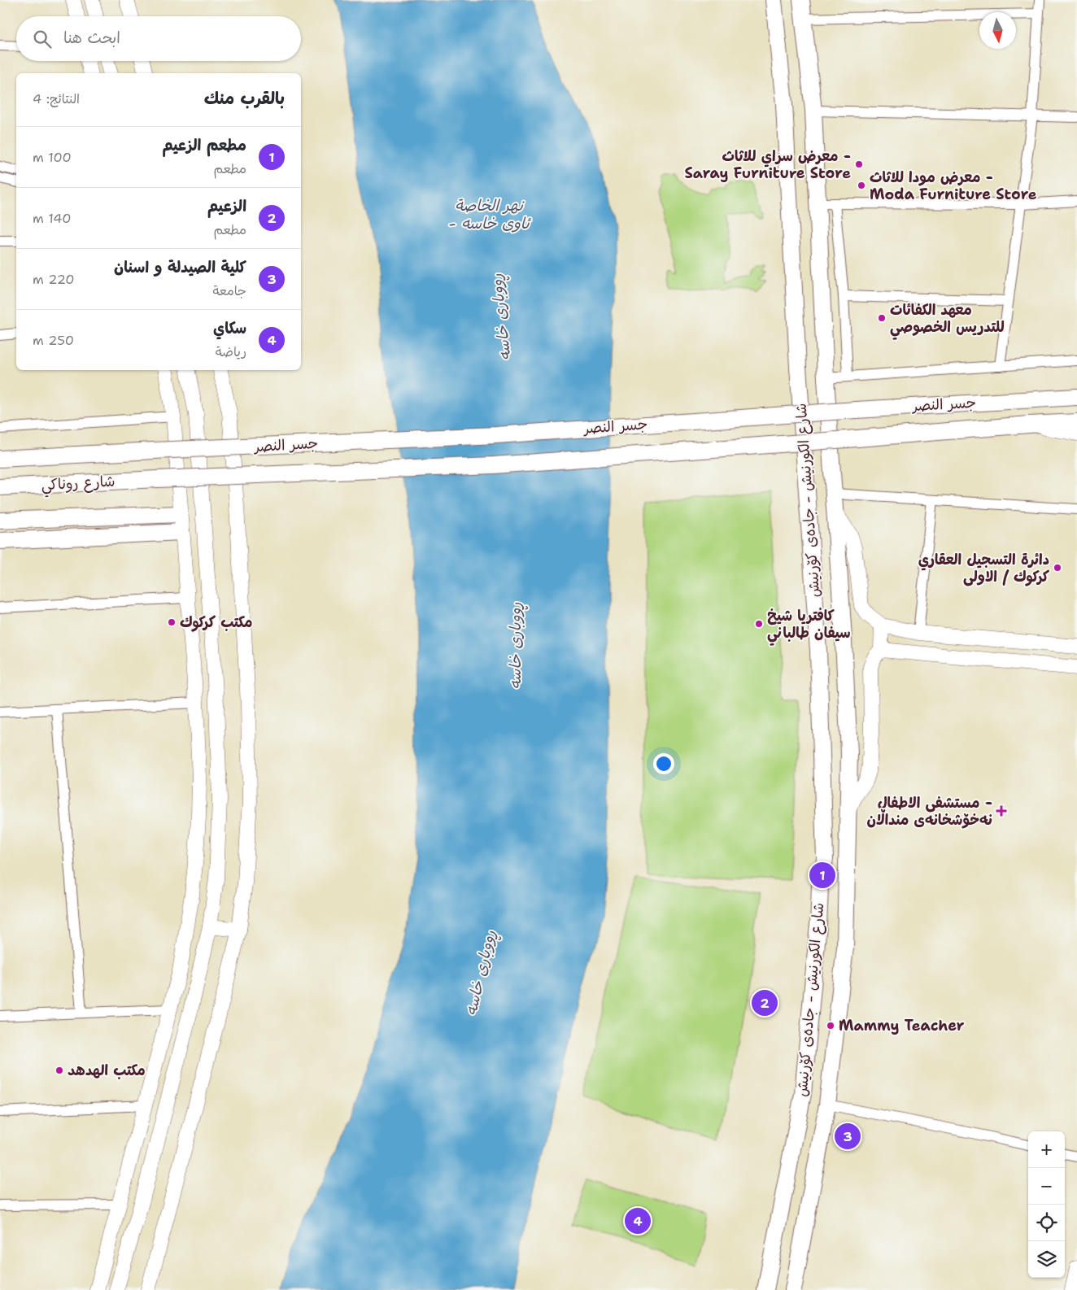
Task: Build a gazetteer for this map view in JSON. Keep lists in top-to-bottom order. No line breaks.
{"streets":{"main road":["جسر النصر","شارع روناكي","شارع الكورنيش - جادەی کۆرنیش"]},"crossings":[["جسر النصر","شارع روناكي"]],"water":["نهر الخاصة - ئاوی خاسە","ڕووباری خاسە"],"places":{"other":["معرض سراي للاثاث - Saray Furniture Store","معرض مودا للاثاث - Moda Furniture Store","معهد الكفائات للتدريس الخصوصي","دائرة التسجيل العقاري كركوك / الاولى","مكتب كركوك","كافتريا شيخ سيفان طالباني","Mammy Teacher","مكتب الهدهد"],"health":["مستشفى الاطفال - نەخۆشخانەی منداڵان"]},"north":"bottom","page":{"search":"ابحث هنا","heading":["بالقرب منك","النتائج: 4"],"list":[{"mark":"1","name":"مطعم الزعيم","note":"مطعم","value":"100 m"},{"mark":"2","name":"الزعيم","note":"مطعم","value":"140 m"},{"mark":"3","name":"كلية الصيدلة و اسنان","note":"جامعة","value":"220 m"},{"mark":"4","name":"سكاي","note":"رياضة","value":"250 m"}],"pins":["1","2","3","4"],"map_buttons":["+","−"]}}
